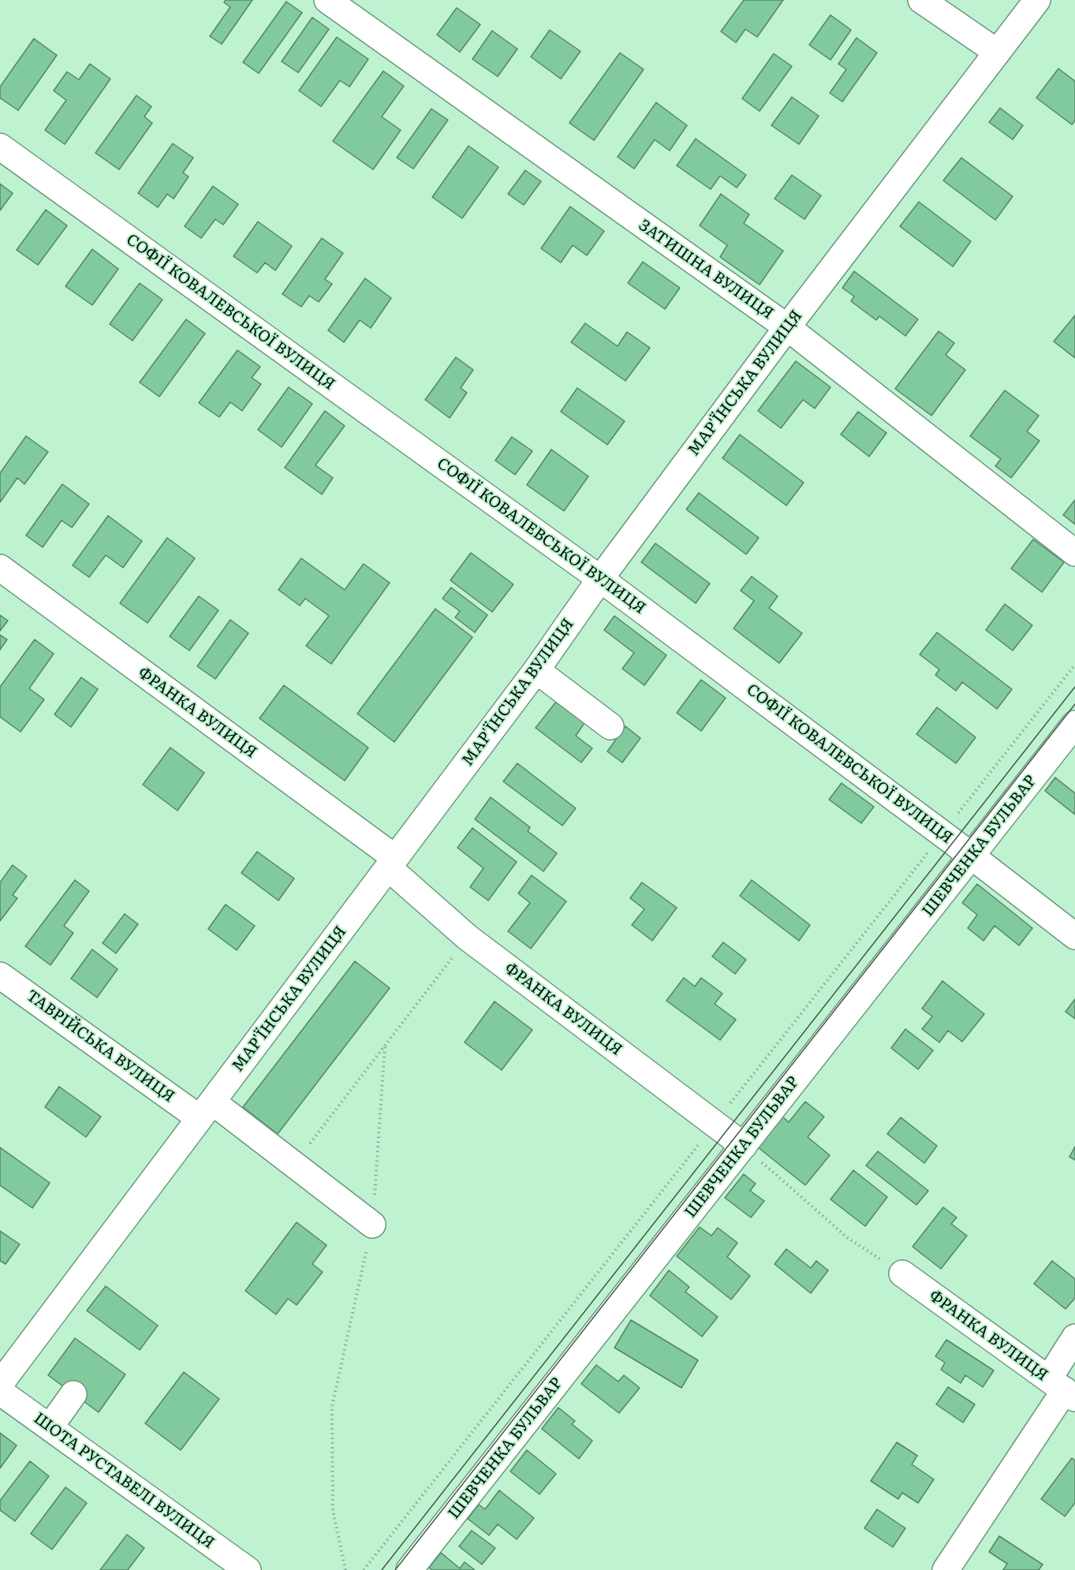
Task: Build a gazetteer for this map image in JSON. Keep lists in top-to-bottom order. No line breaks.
{"streets":{"street":["ЗАТИШНА ВУЛИЦЯ","СОФІЇ КОВАЛЕВСЬКОЇ ВУЛИЦЯ","МАР'ЇНСЬКА ВУЛИЦЯ","ФРАНКА ВУЛИЦЯ","ШЕВЧЕНКА БУЛЬВАР","ТАВРІЙСЬКА ВУЛИЦЯ","ШОТА РУСТАВЕЛІ ВУЛИЦЯ"]},"crossings":[["ЗАТИШНА ВУЛИЦЯ","МАР'ЇНСЬКА ВУЛИЦЯ"],["СОФІЇ КОВАЛЕВСЬКОЇ ВУЛИЦЯ","МАР'ЇНСЬКА ВУЛИЦЯ"],["СОФІЇ КОВАЛЕВСЬКОЇ ВУЛИЦЯ","ШЕВЧЕНКА БУЛЬВАР"],["МАР'ЇНСЬКА ВУЛИЦЯ","ФРАНКА ВУЛИЦЯ"],["МАР'ЇНСЬКА ВУЛИЦЯ","ТАВРІЙСЬКА ВУЛИЦЯ"],["ФРАНКА ВУЛИЦЯ","ШЕВЧЕНКА БУЛЬВАР"]]}
